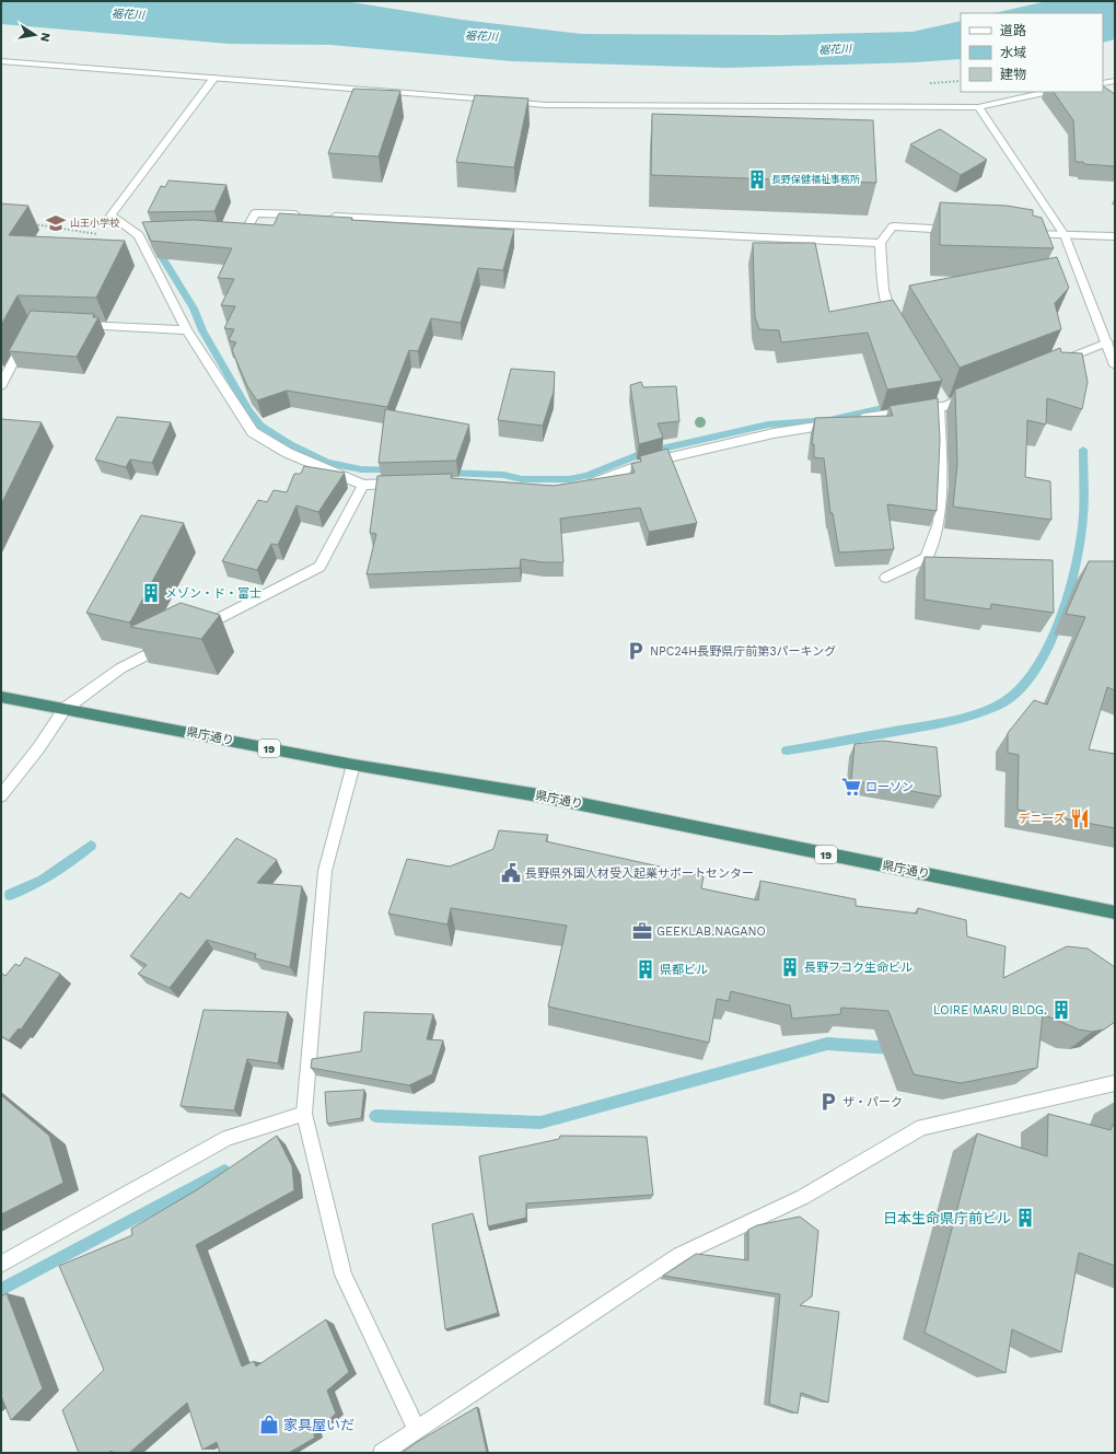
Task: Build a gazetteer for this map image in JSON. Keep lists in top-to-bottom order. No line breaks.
{"streets":{"highway":["県庁通り","19"]},"water":["裾花川"],"places":{"building":["長野保健福祉事務所","メゾン・ド・富士","長野フコク生命ビル","県都ビル","LOIRE MARU BLDG.","日本生命県庁前ビル"],"school or university":["山王小学校"],"parking":["NPC24H長野県庁前第3パーキング","ザ・パーク"],"supermarket":["ローソン"],"restaurant":["デニーズ"],"public building":["長野県外国人材受入起業サポートセンター"],"office":["GEEKLAB.NAGANO"],"shop":["家具屋いだ"]},"legend":["道路","水域","建物"],"north":"right"}
